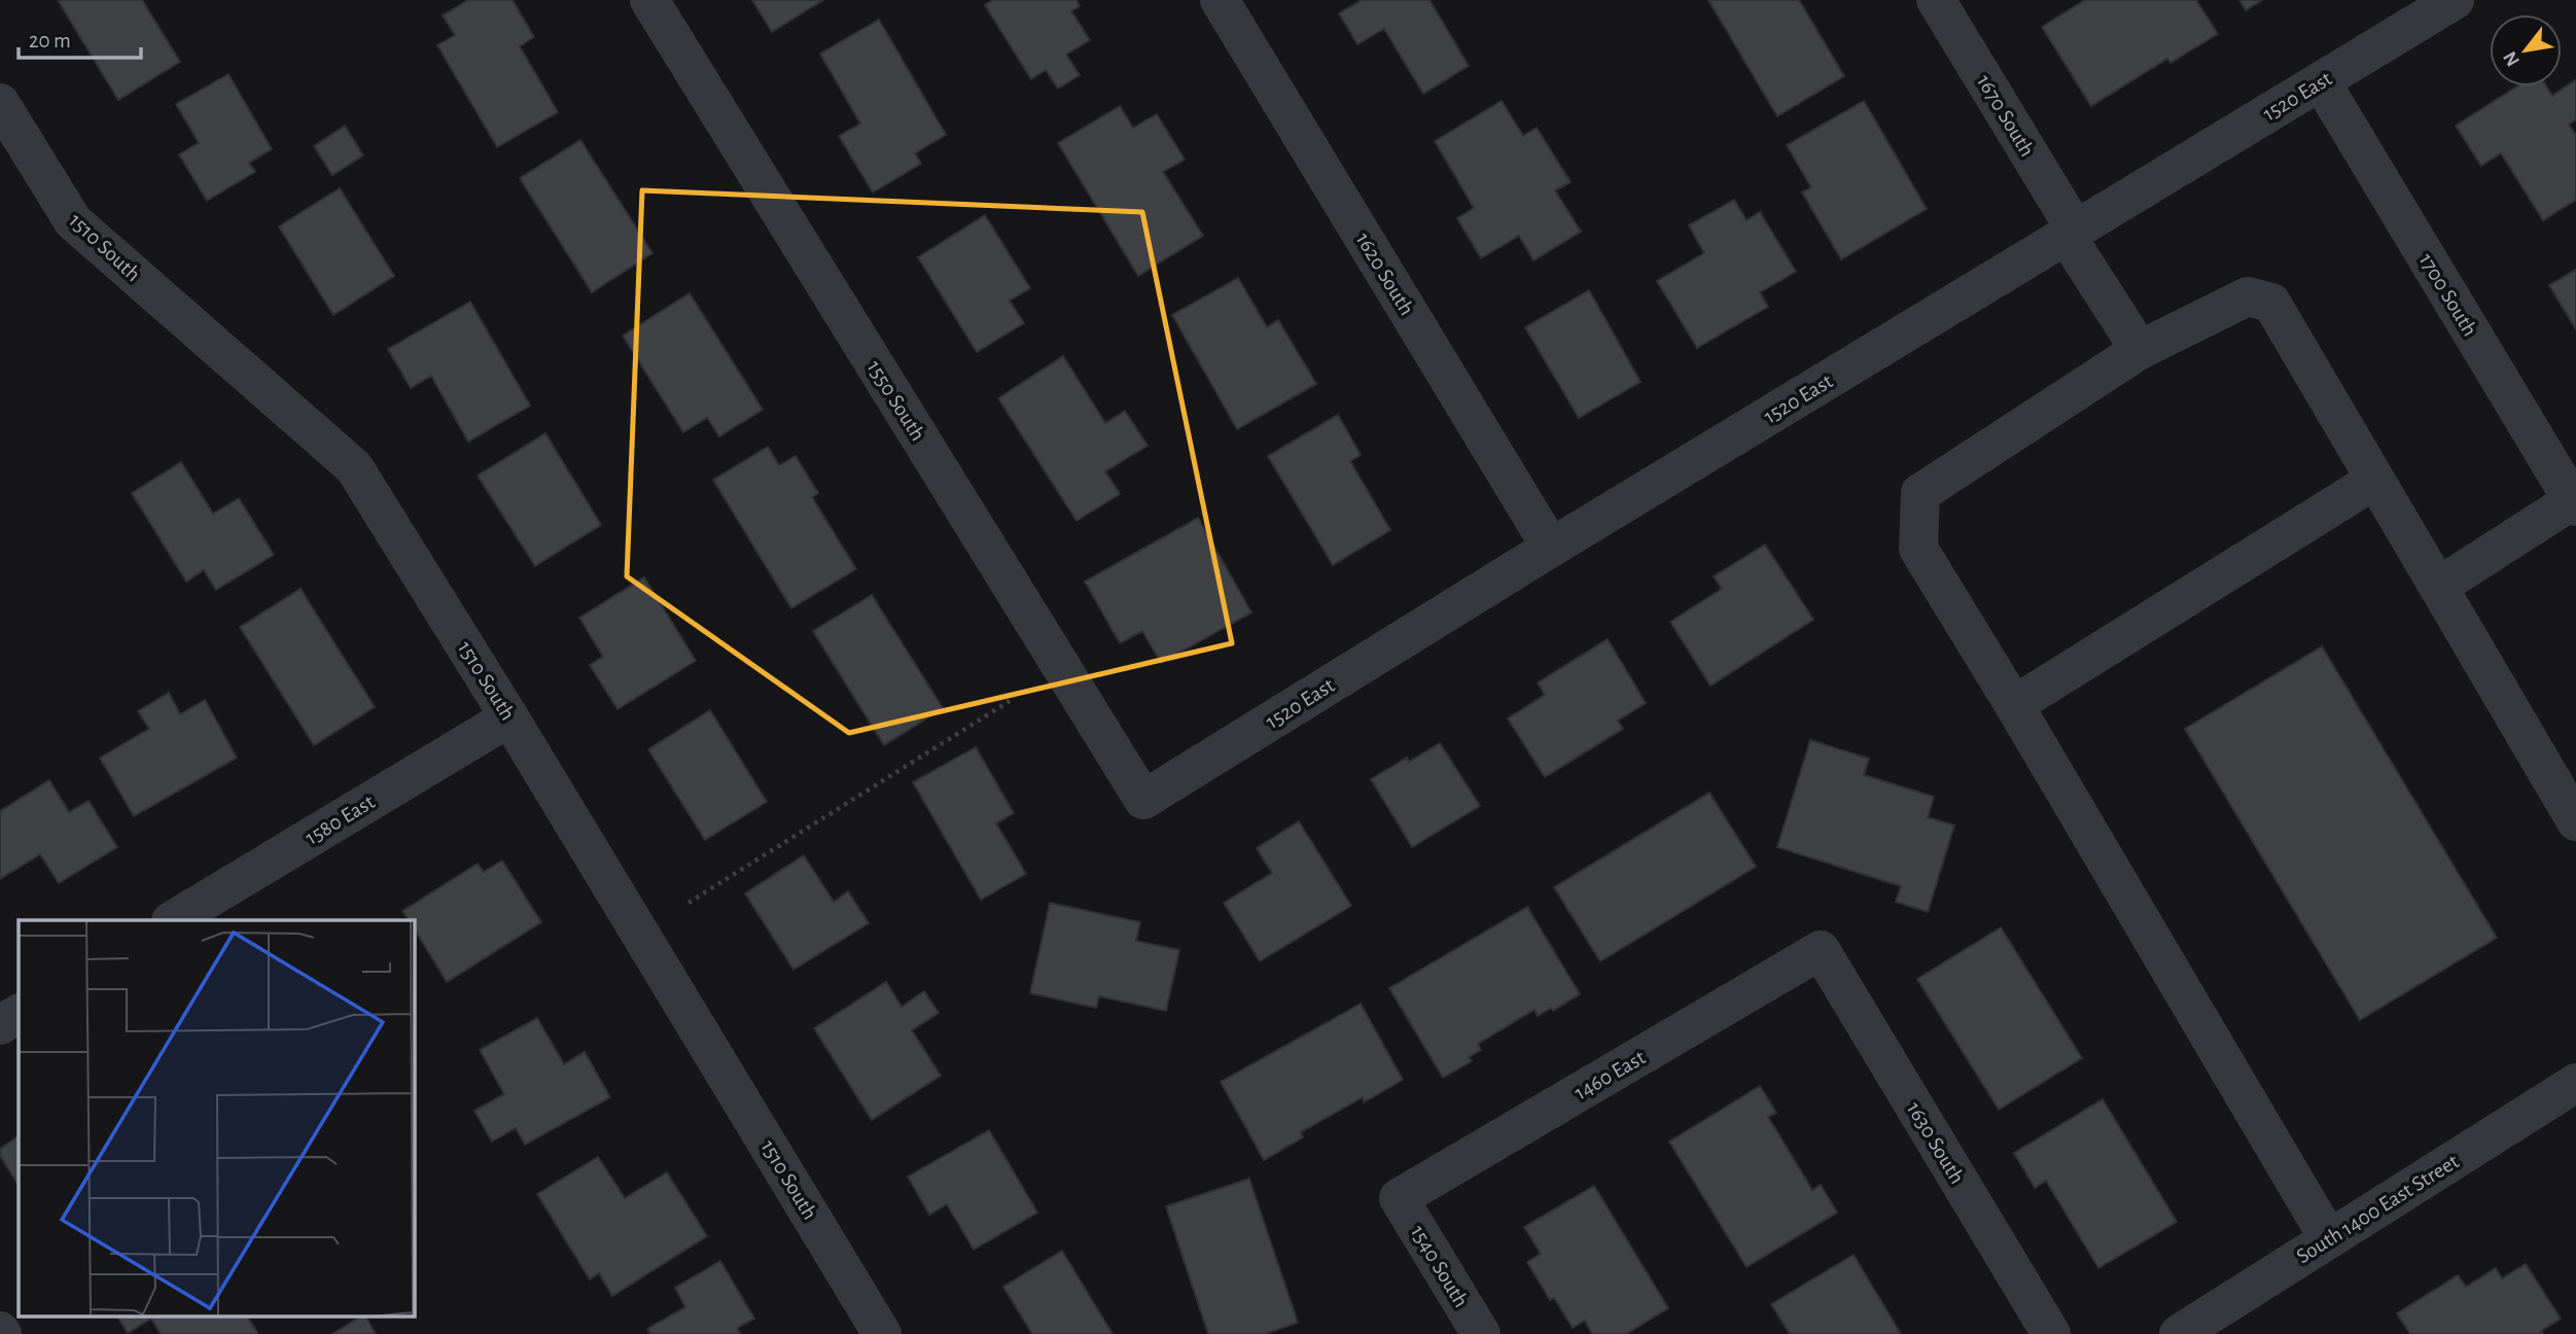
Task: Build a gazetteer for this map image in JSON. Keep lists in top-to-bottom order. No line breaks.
{"streets":{"street":["1520 East","1670 South","1510 South","1620 South","1700 South","1550 South","1580 East","1460 East","1630 South","South 1400 East Street","1540 South"]},"crossings":[["1520 East","1670 South"],["1520 East","1620 South"],["1520 East","1700 South"],["1520 East","1550 South"],["1510 South","1580 East"],["1460 East","1630 South"],["1460 East","1540 South"]],"scale_bar":"20 m","north":"bottom left"}
